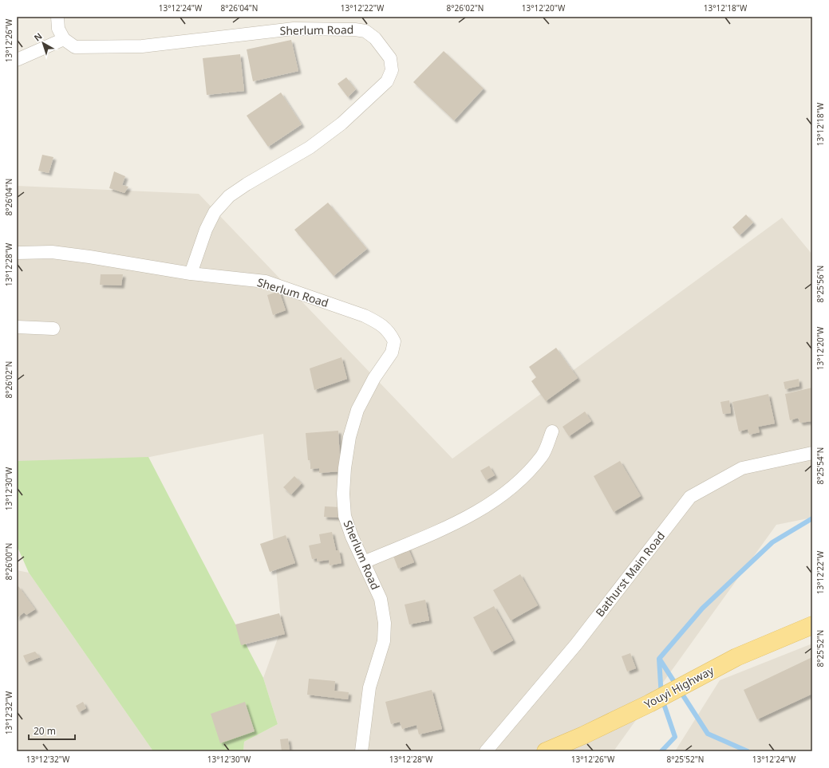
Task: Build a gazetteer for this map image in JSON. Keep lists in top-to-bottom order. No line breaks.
{"streets":{"main road":["Youyi Highway"],"street":["Sherlum Road","Bathurst Main Road"]},"scale_bar":"20 m","north":"top left","coordinates":["13°12'24\"W","8°26'04\"N","13°12'22\"W","8°26'02\"N","13°12'20\"W","13°12'18\"W","13°12'26\"W","13°12'28\"W","8°25'56\"N","8°25'54\"N","13°12'30\"W","8°26'00\"N","8°25'52\"N","13°12'32\"W"]}
